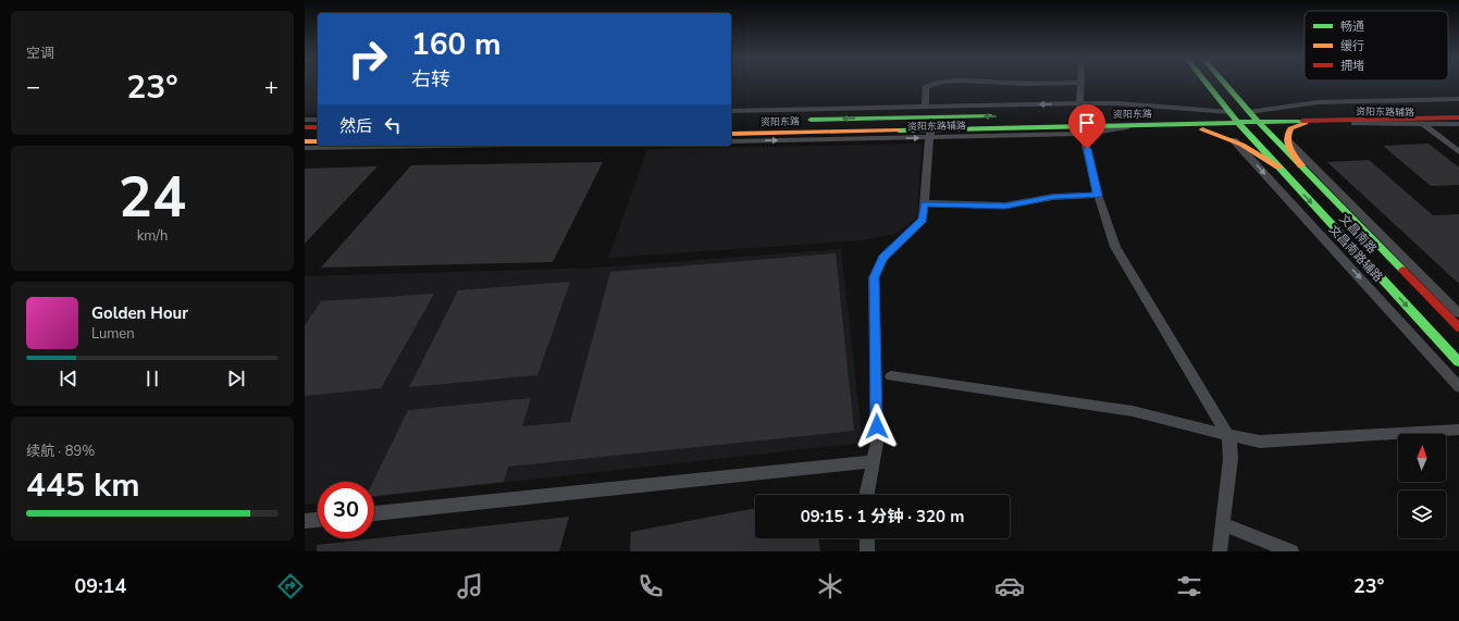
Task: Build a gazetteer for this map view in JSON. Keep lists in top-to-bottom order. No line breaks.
{"streets":{"main road":["资阳东路","文昌南路"],"street":["资阳东路辅路","文昌南路辅路"]},"crossings":[["资阳东路辅路","资阳东路"],["资阳东路辅路","文昌南路"],["资阳东路","文昌南路"]],"legend":["畅通","缓行","拥堵"],"north":"top","page":{"tile":["空调",["24","km/h"],["续航 · 89%","445 km"]],"turn":["160 m","右转"],"heat":["−","23°","+"],"then":"然后","song":["Golden Hour","Lumen"],"limit":"30","trip":"09:15 · 1 分钟 · 320 m","tabs":["09:14","23°"]}}
